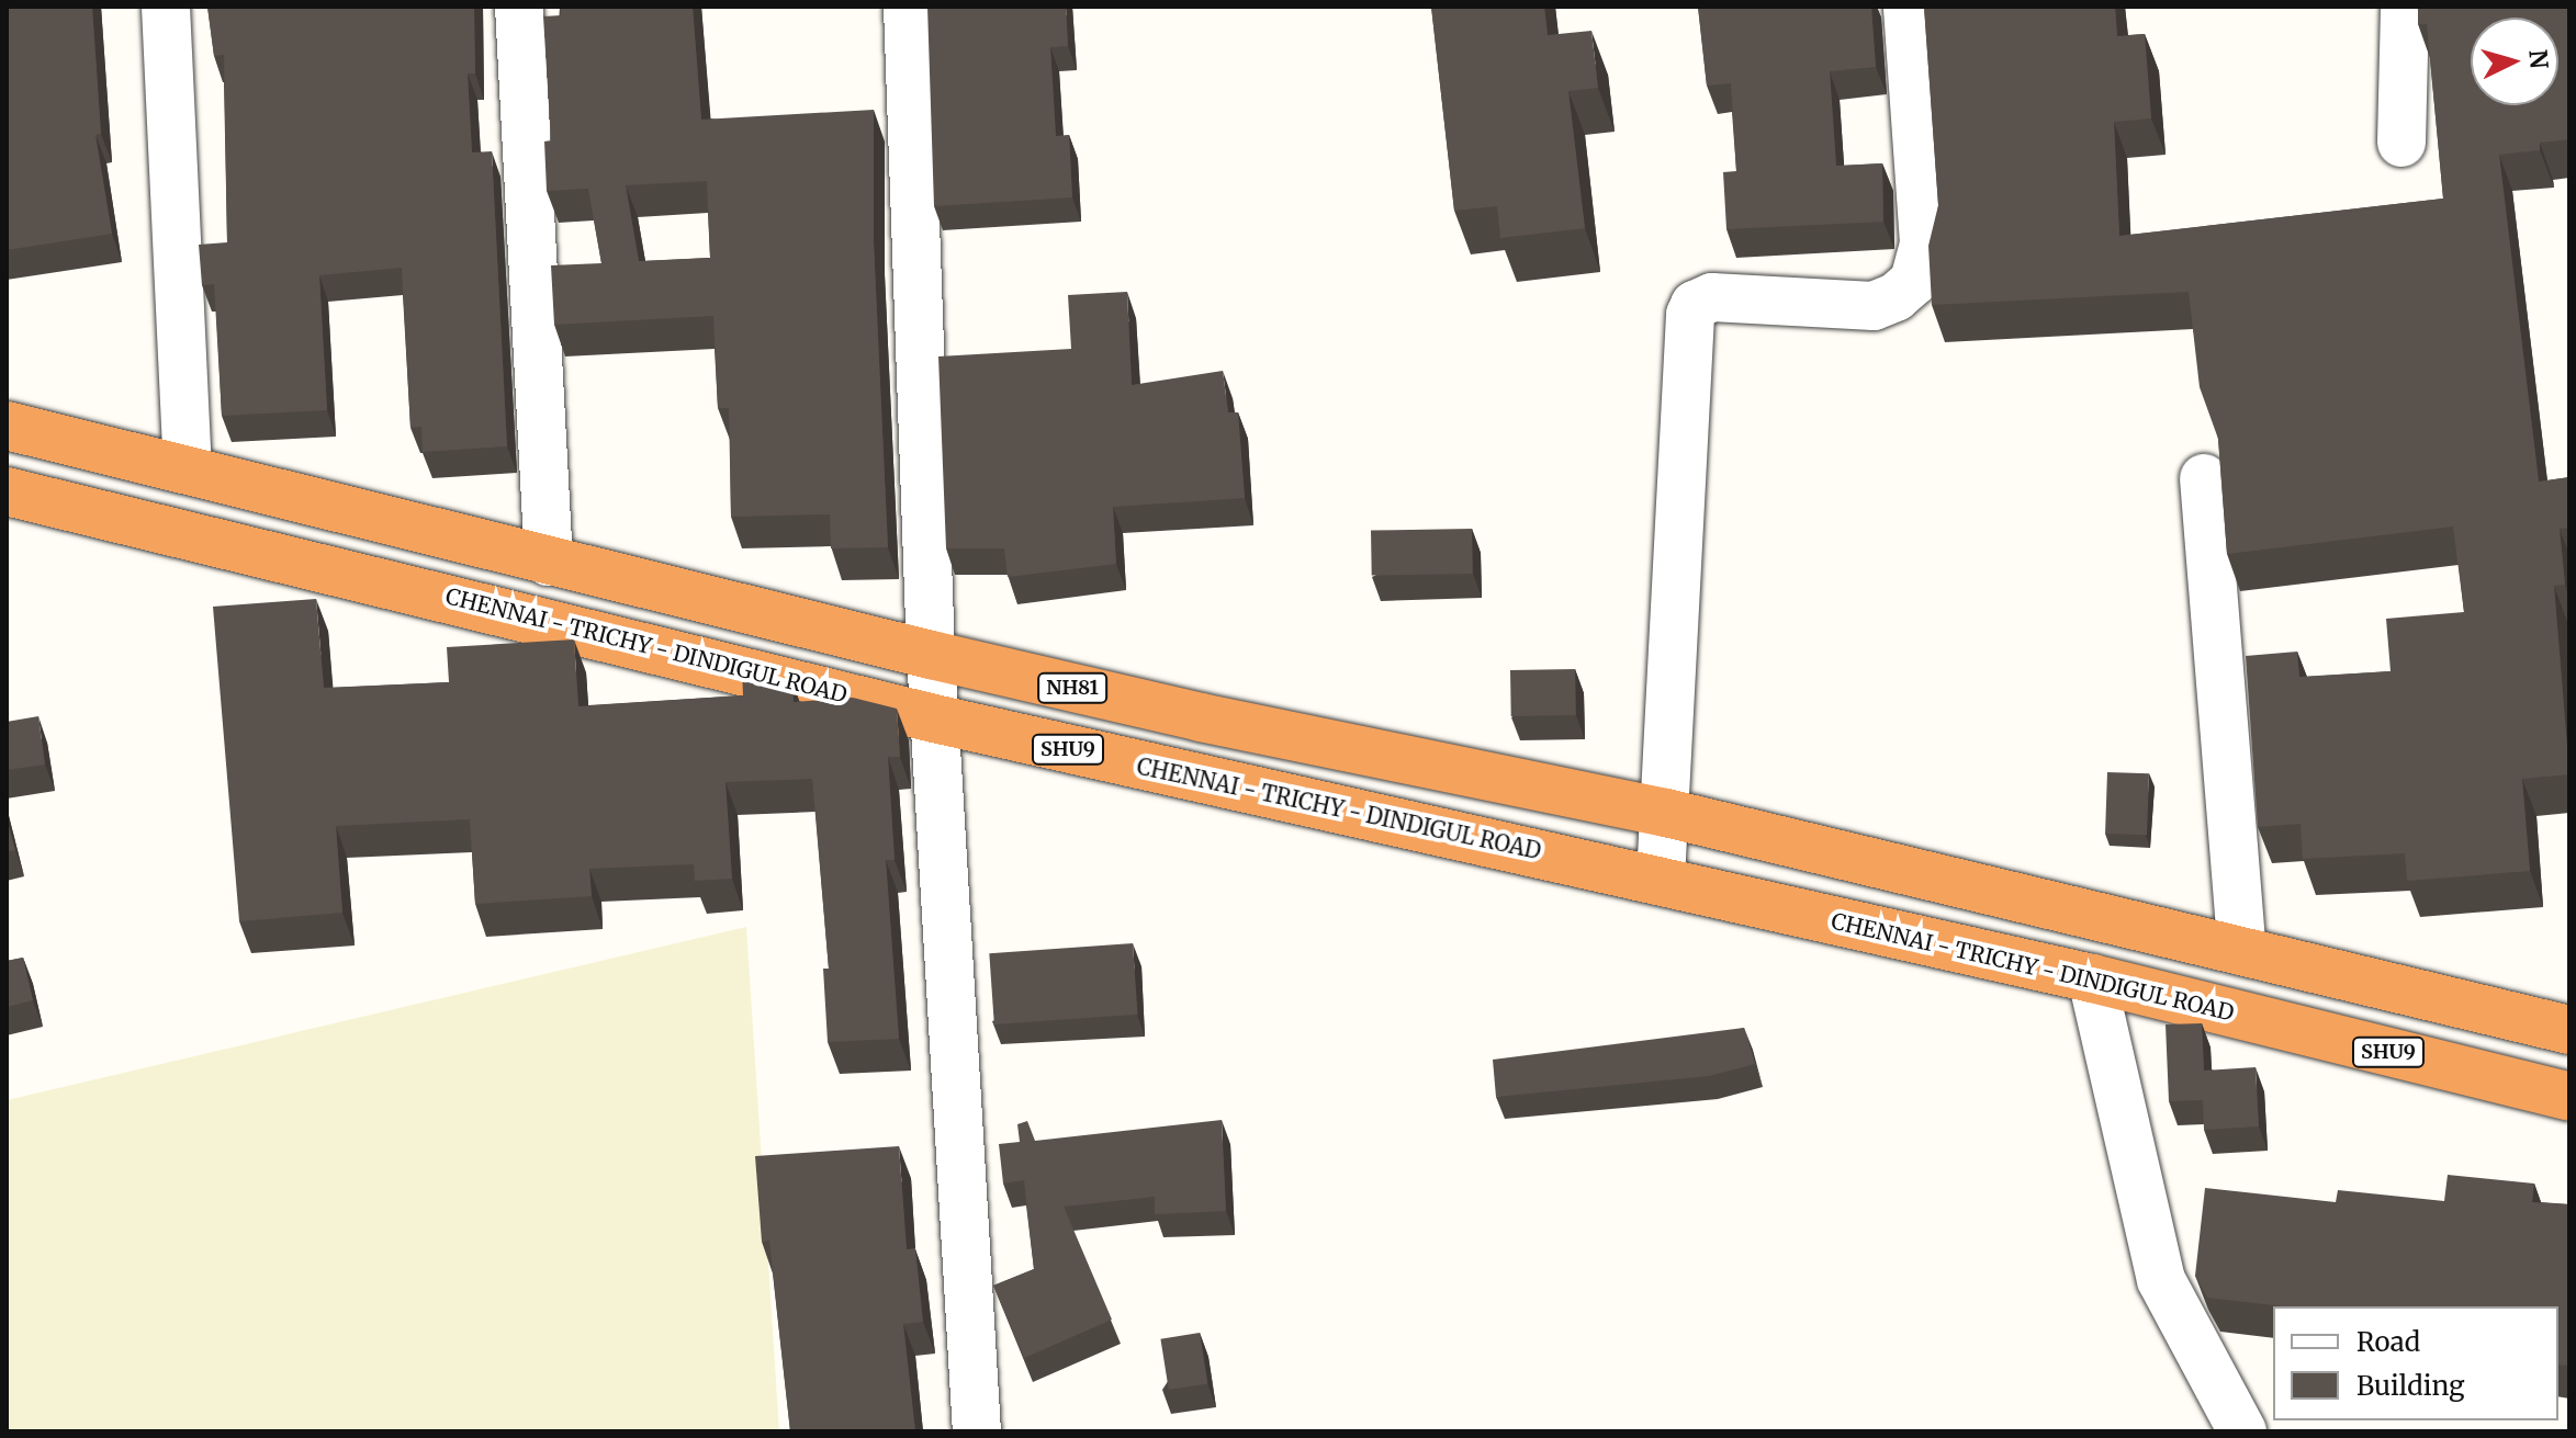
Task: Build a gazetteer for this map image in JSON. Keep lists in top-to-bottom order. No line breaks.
{"streets":{"highway":["CHENNAI - TRICHY - DINDIGUL ROAD","NH81","SHU9"]},"legend":["Road","Building"],"north":"right"}
